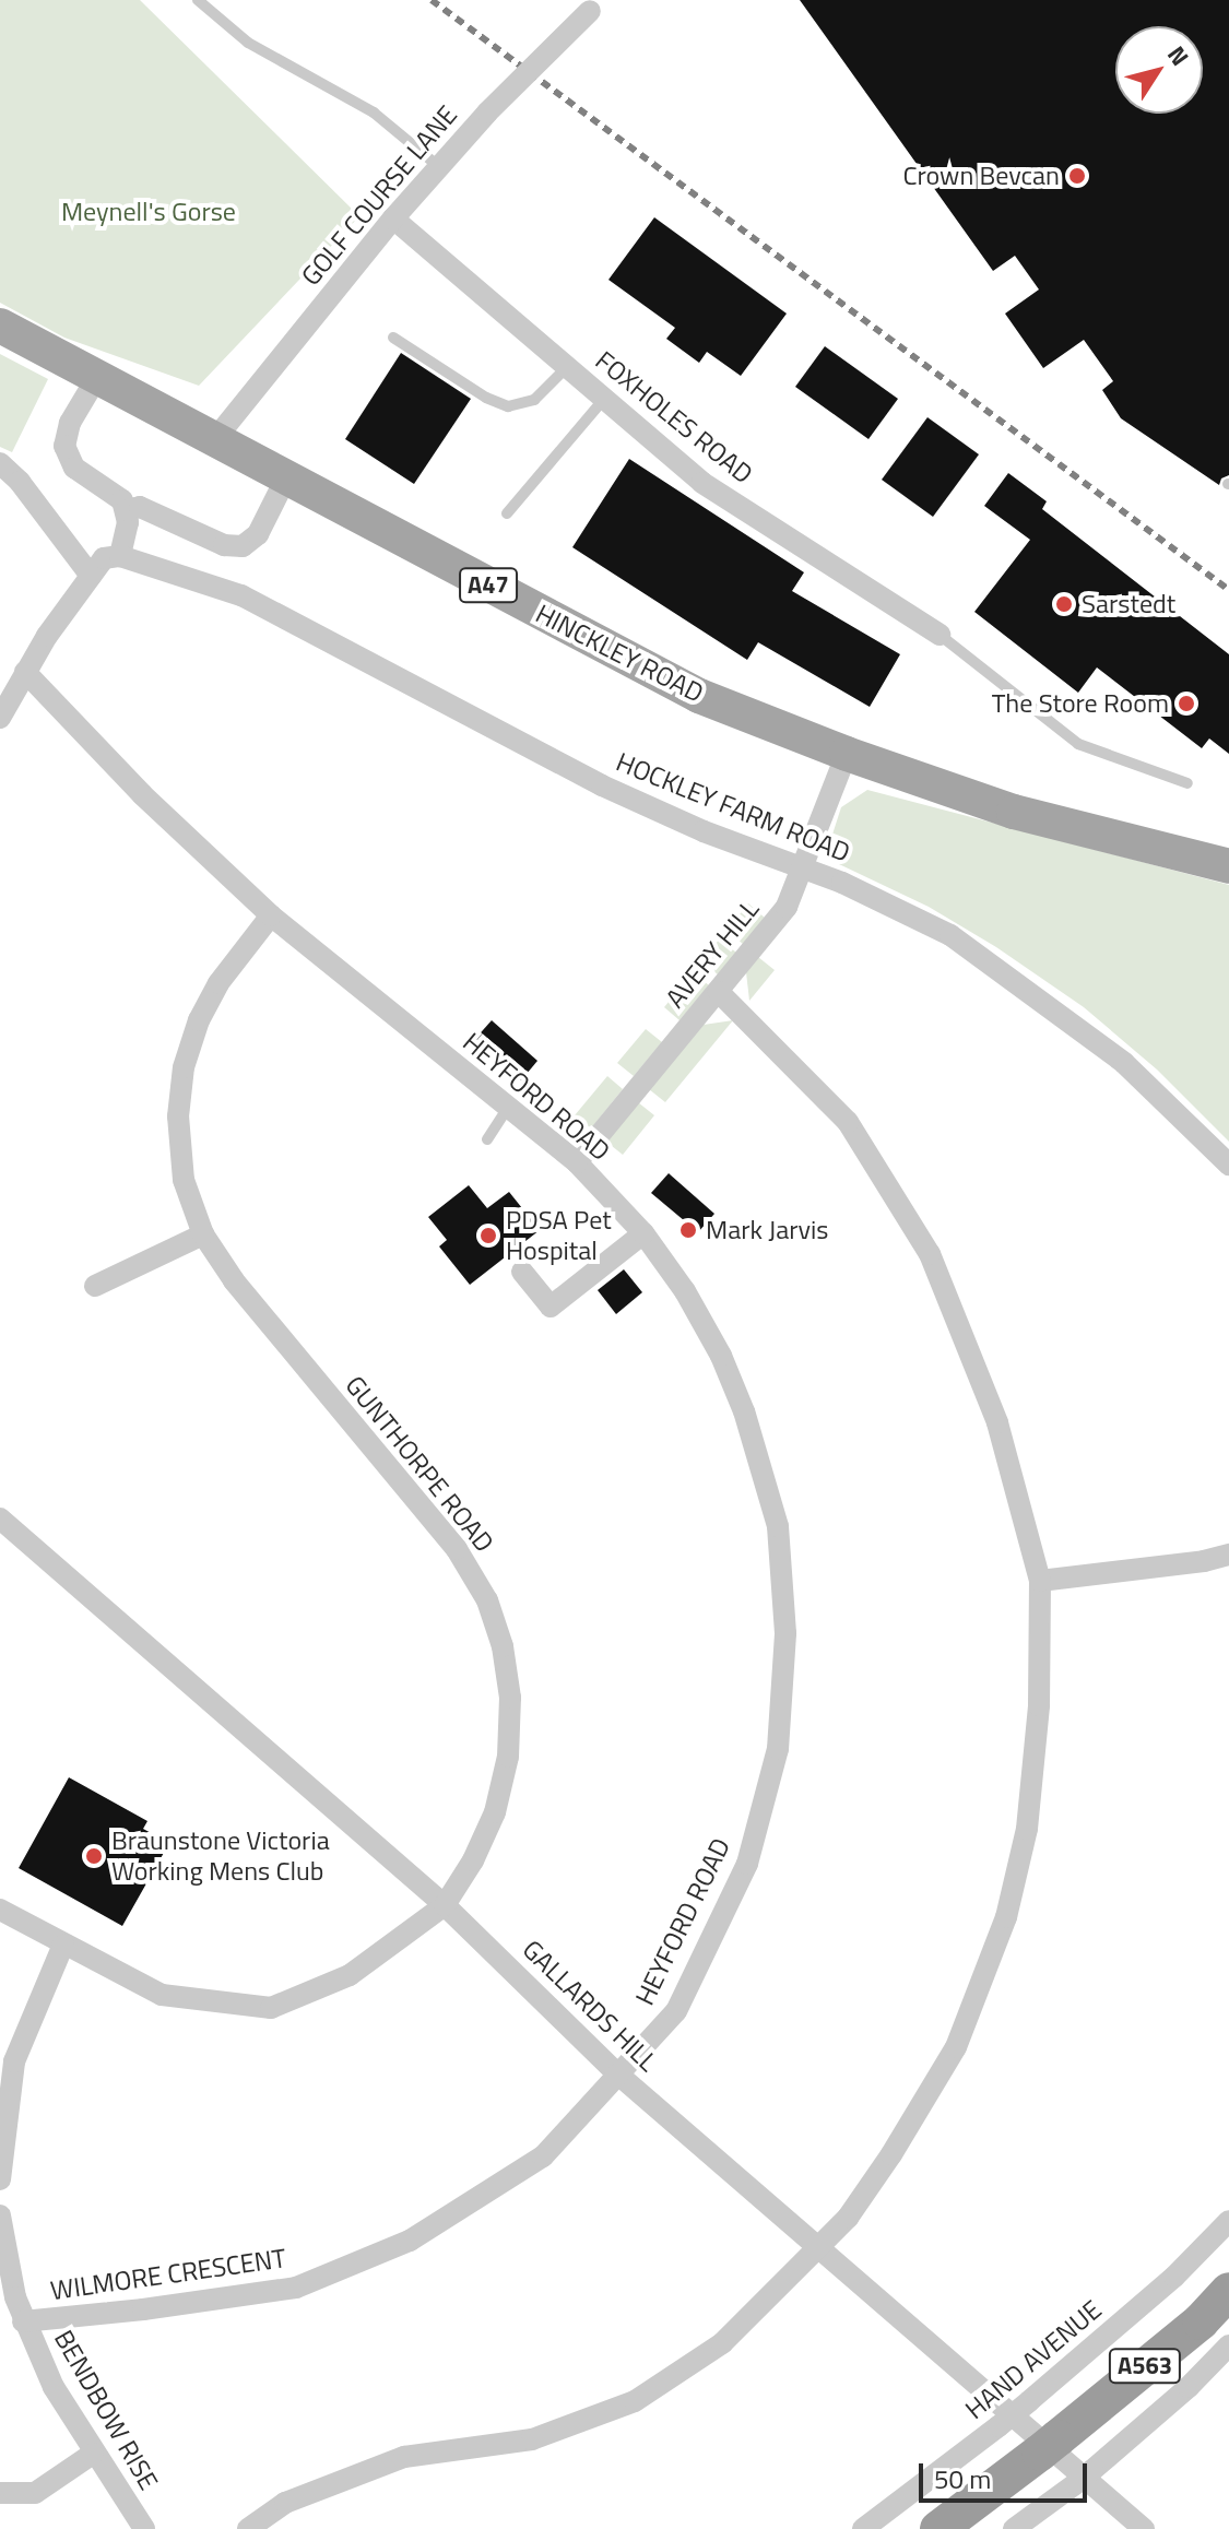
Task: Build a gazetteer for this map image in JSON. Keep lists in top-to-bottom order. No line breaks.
{"streets":{"highway":["A563"],"main road":["A47","HINCKLEY ROAD"],"street":["GOLF COURSE LANE","FOXHOLES ROAD","HOCKLEY FARM ROAD","AVERY HILL","HEYFORD ROAD","GUNTHORPE ROAD","GALLARDS HILL","WILMORE CRESCENT","HAND AVENUE","BENDBOW RISE"]},"crossings":[["GOLF COURSE LANE","FOXHOLES ROAD"],["GOLF COURSE LANE","HINCKLEY ROAD"],["HINCKLEY ROAD","AVERY HILL"],["HOCKLEY FARM ROAD","AVERY HILL"],["AVERY HILL","HEYFORD ROAD"],["HEYFORD ROAD","GUNTHORPE ROAD"],["HEYFORD ROAD","GALLARDS HILL"],["HEYFORD ROAD","WILMORE CRESCENT"],["GUNTHORPE ROAD","GALLARDS HILL"],["GALLARDS HILL","WILMORE CRESCENT"],["WILMORE CRESCENT","BENDBOW RISE"]],"parks":["Meynell's Gorse"],"places":["Crown Bevcan","Sarstedt","The Store Room","Mark Jarvis","PDSA Pet Hospital","Braunstone Victoria Working Mens Club"],"scale_bar":"50 m","north":"top right"}
